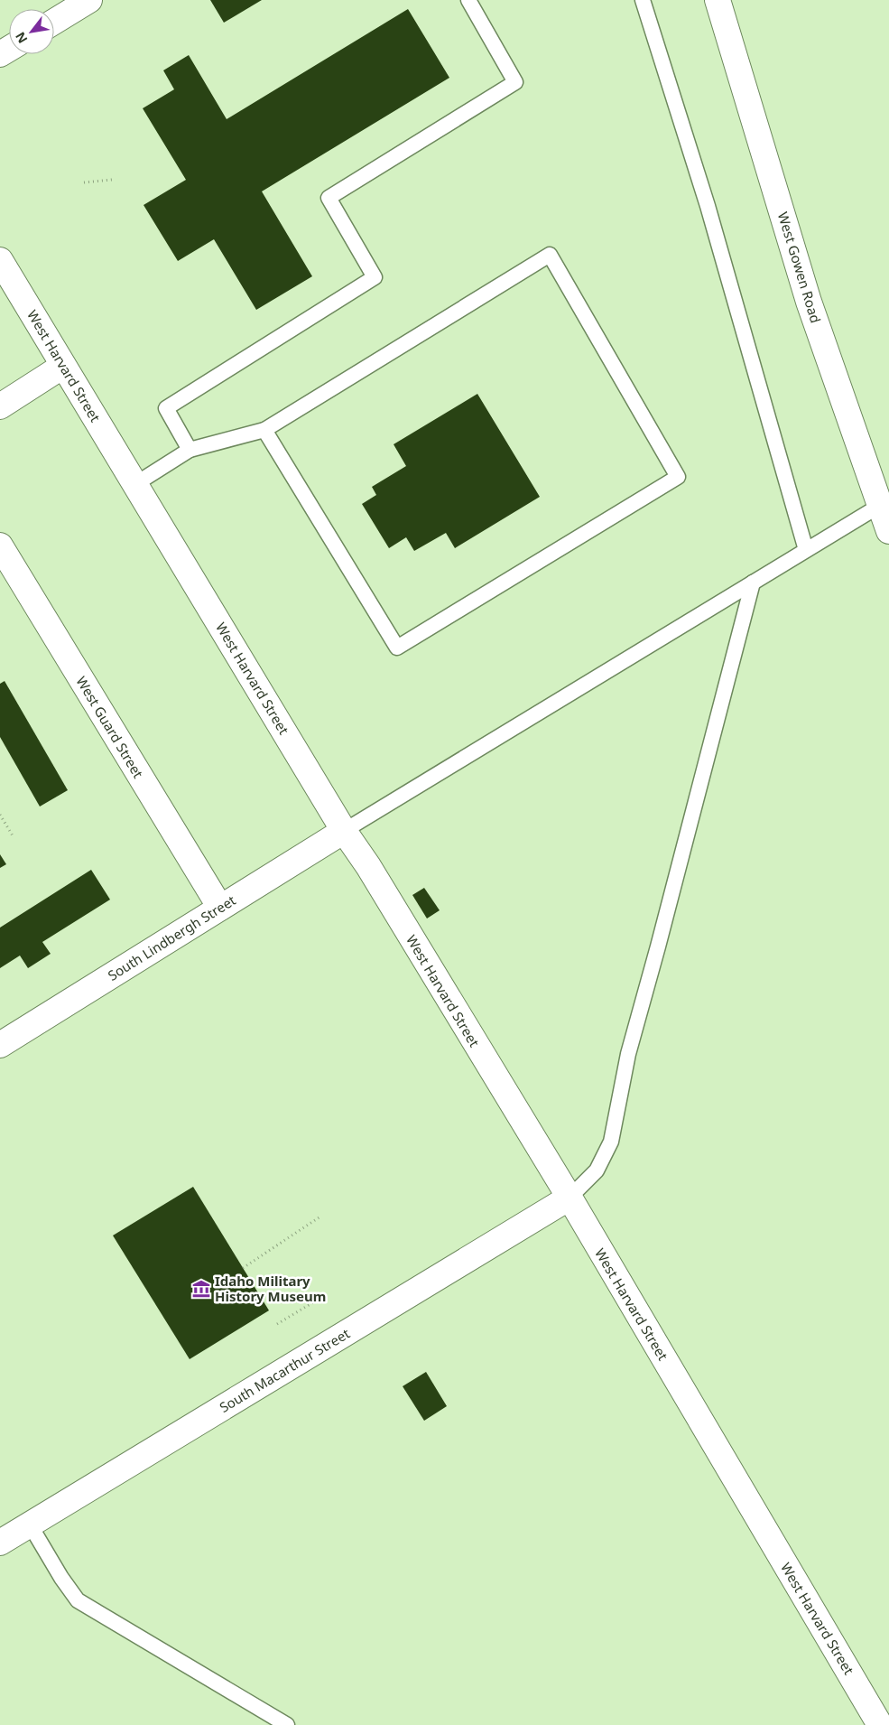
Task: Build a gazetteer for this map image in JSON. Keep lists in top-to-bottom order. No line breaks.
{"streets":{"street":["West Gowen Road","West Harvard Street","West Guard Street","South Lindbergh Street","South Macarthur Street"]},"crossings":[["West Harvard Street","South Lindbergh Street"],["West Harvard Street","South Macarthur Street"],["West Guard Street","South Lindbergh Street"]],"places":{"museum":["Idaho Military History Museum"]},"north":"bottom left"}
